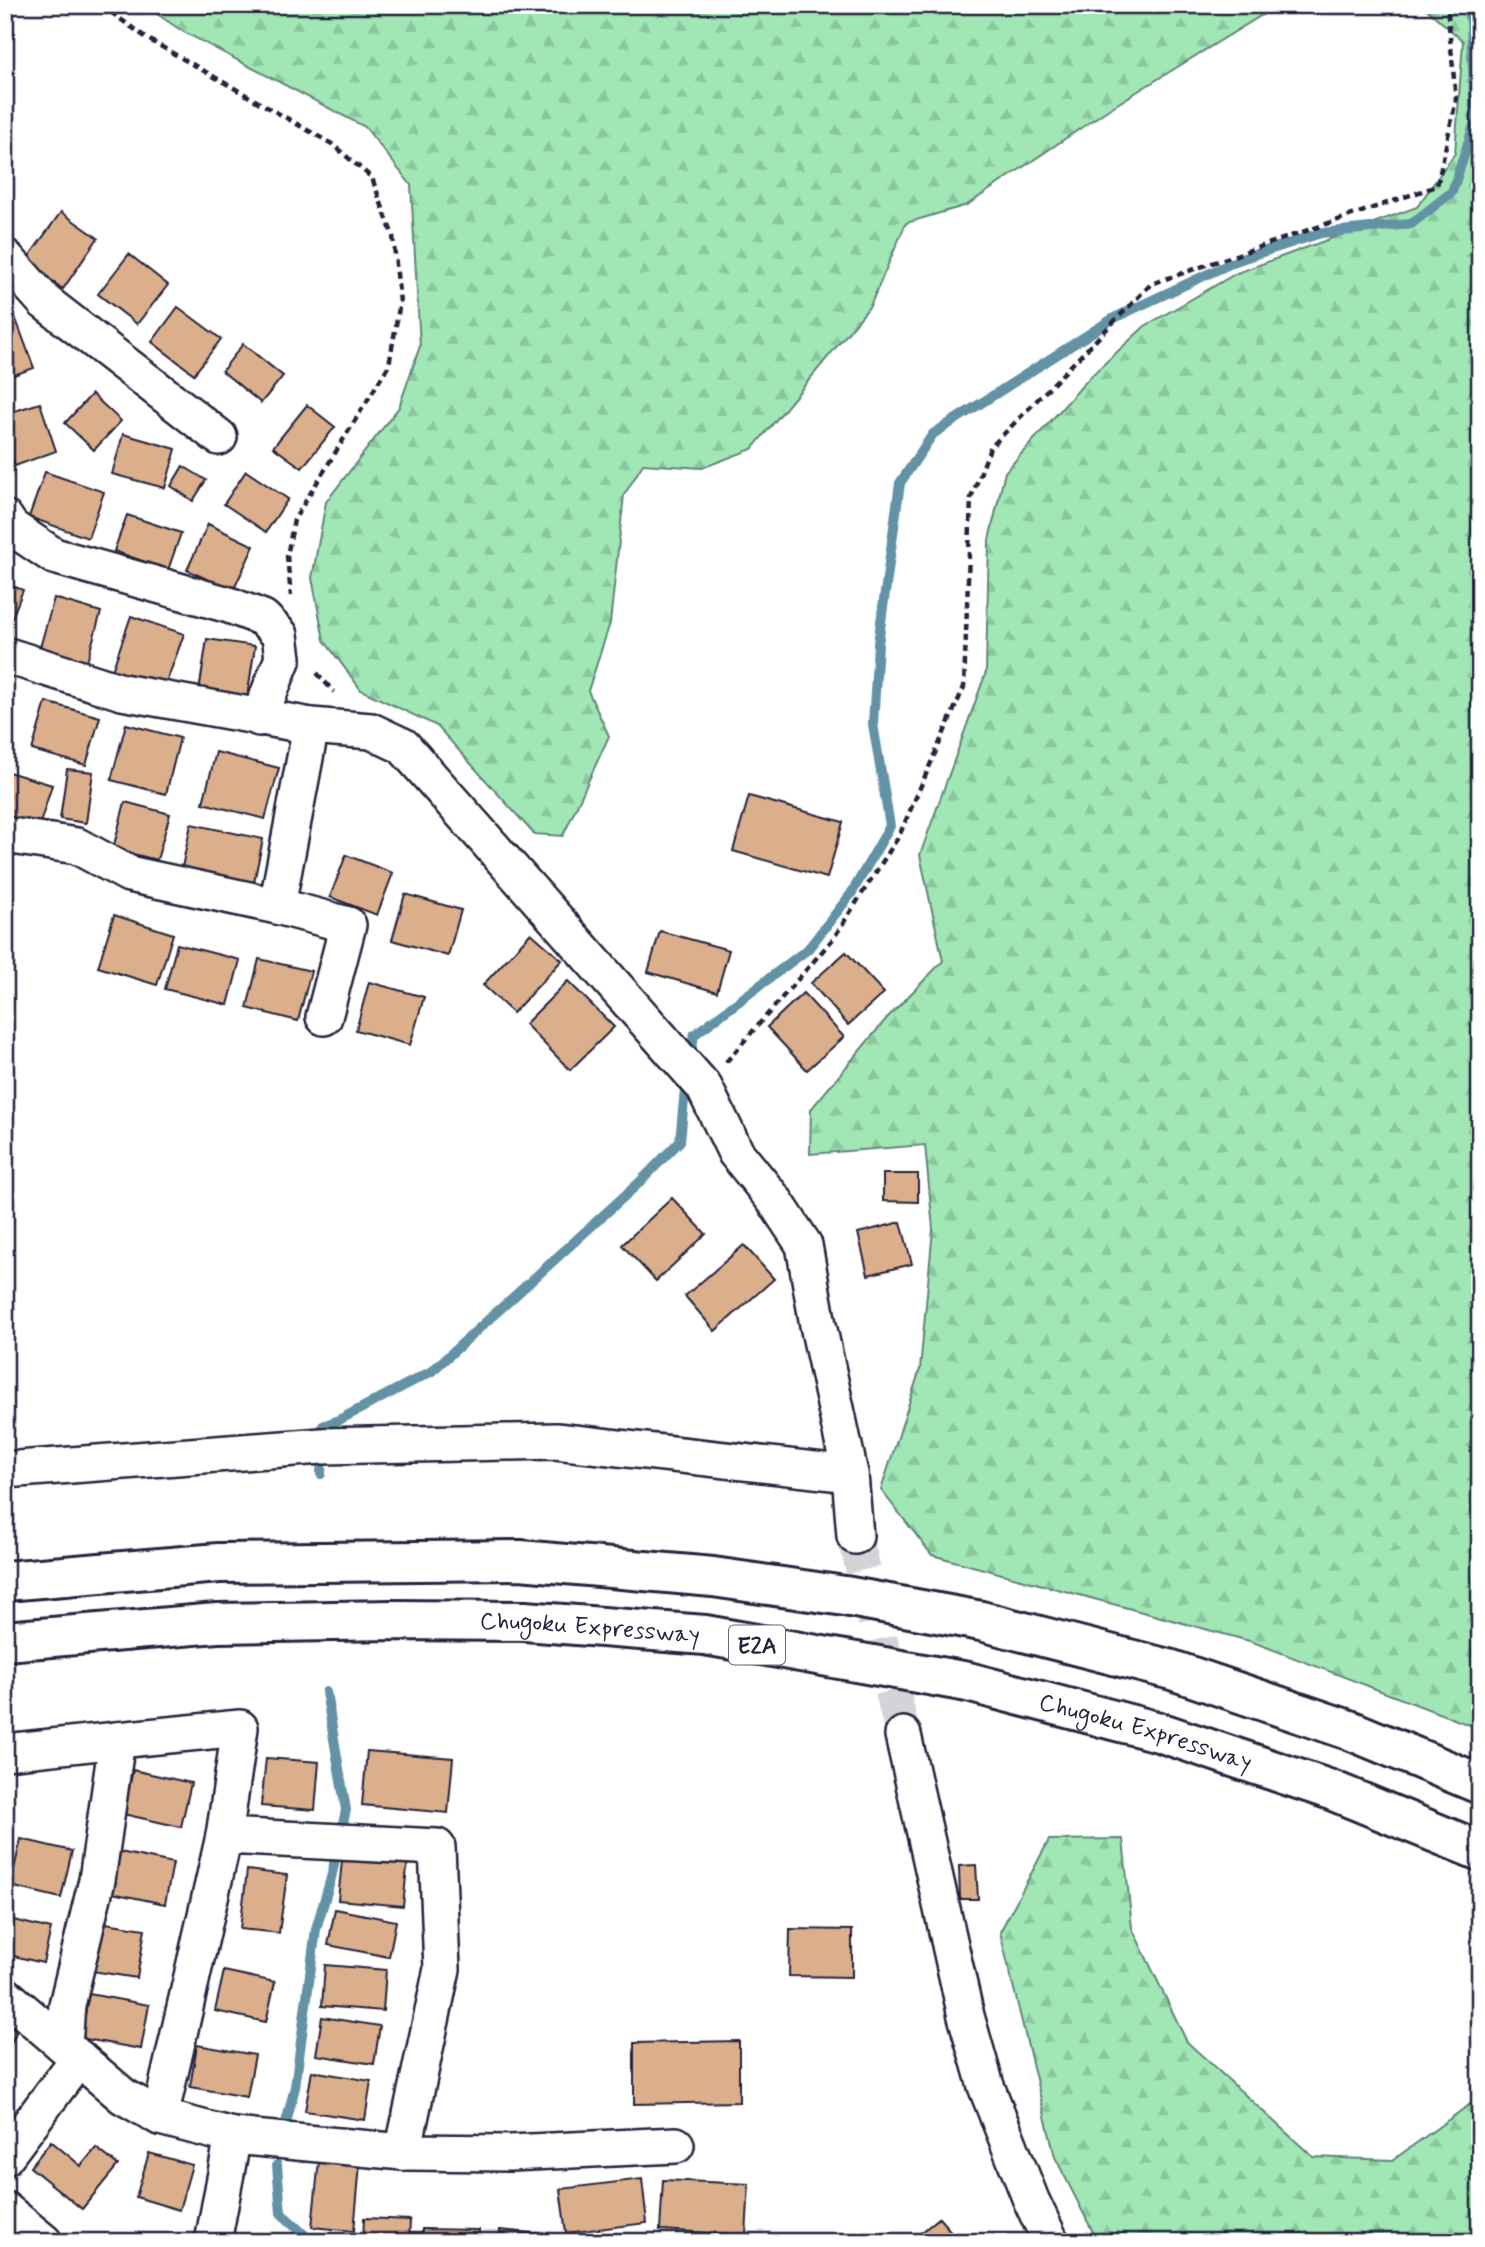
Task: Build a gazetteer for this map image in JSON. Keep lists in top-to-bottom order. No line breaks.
{"streets":{"highway":["Chugoku Expressway","E2A"]}}
